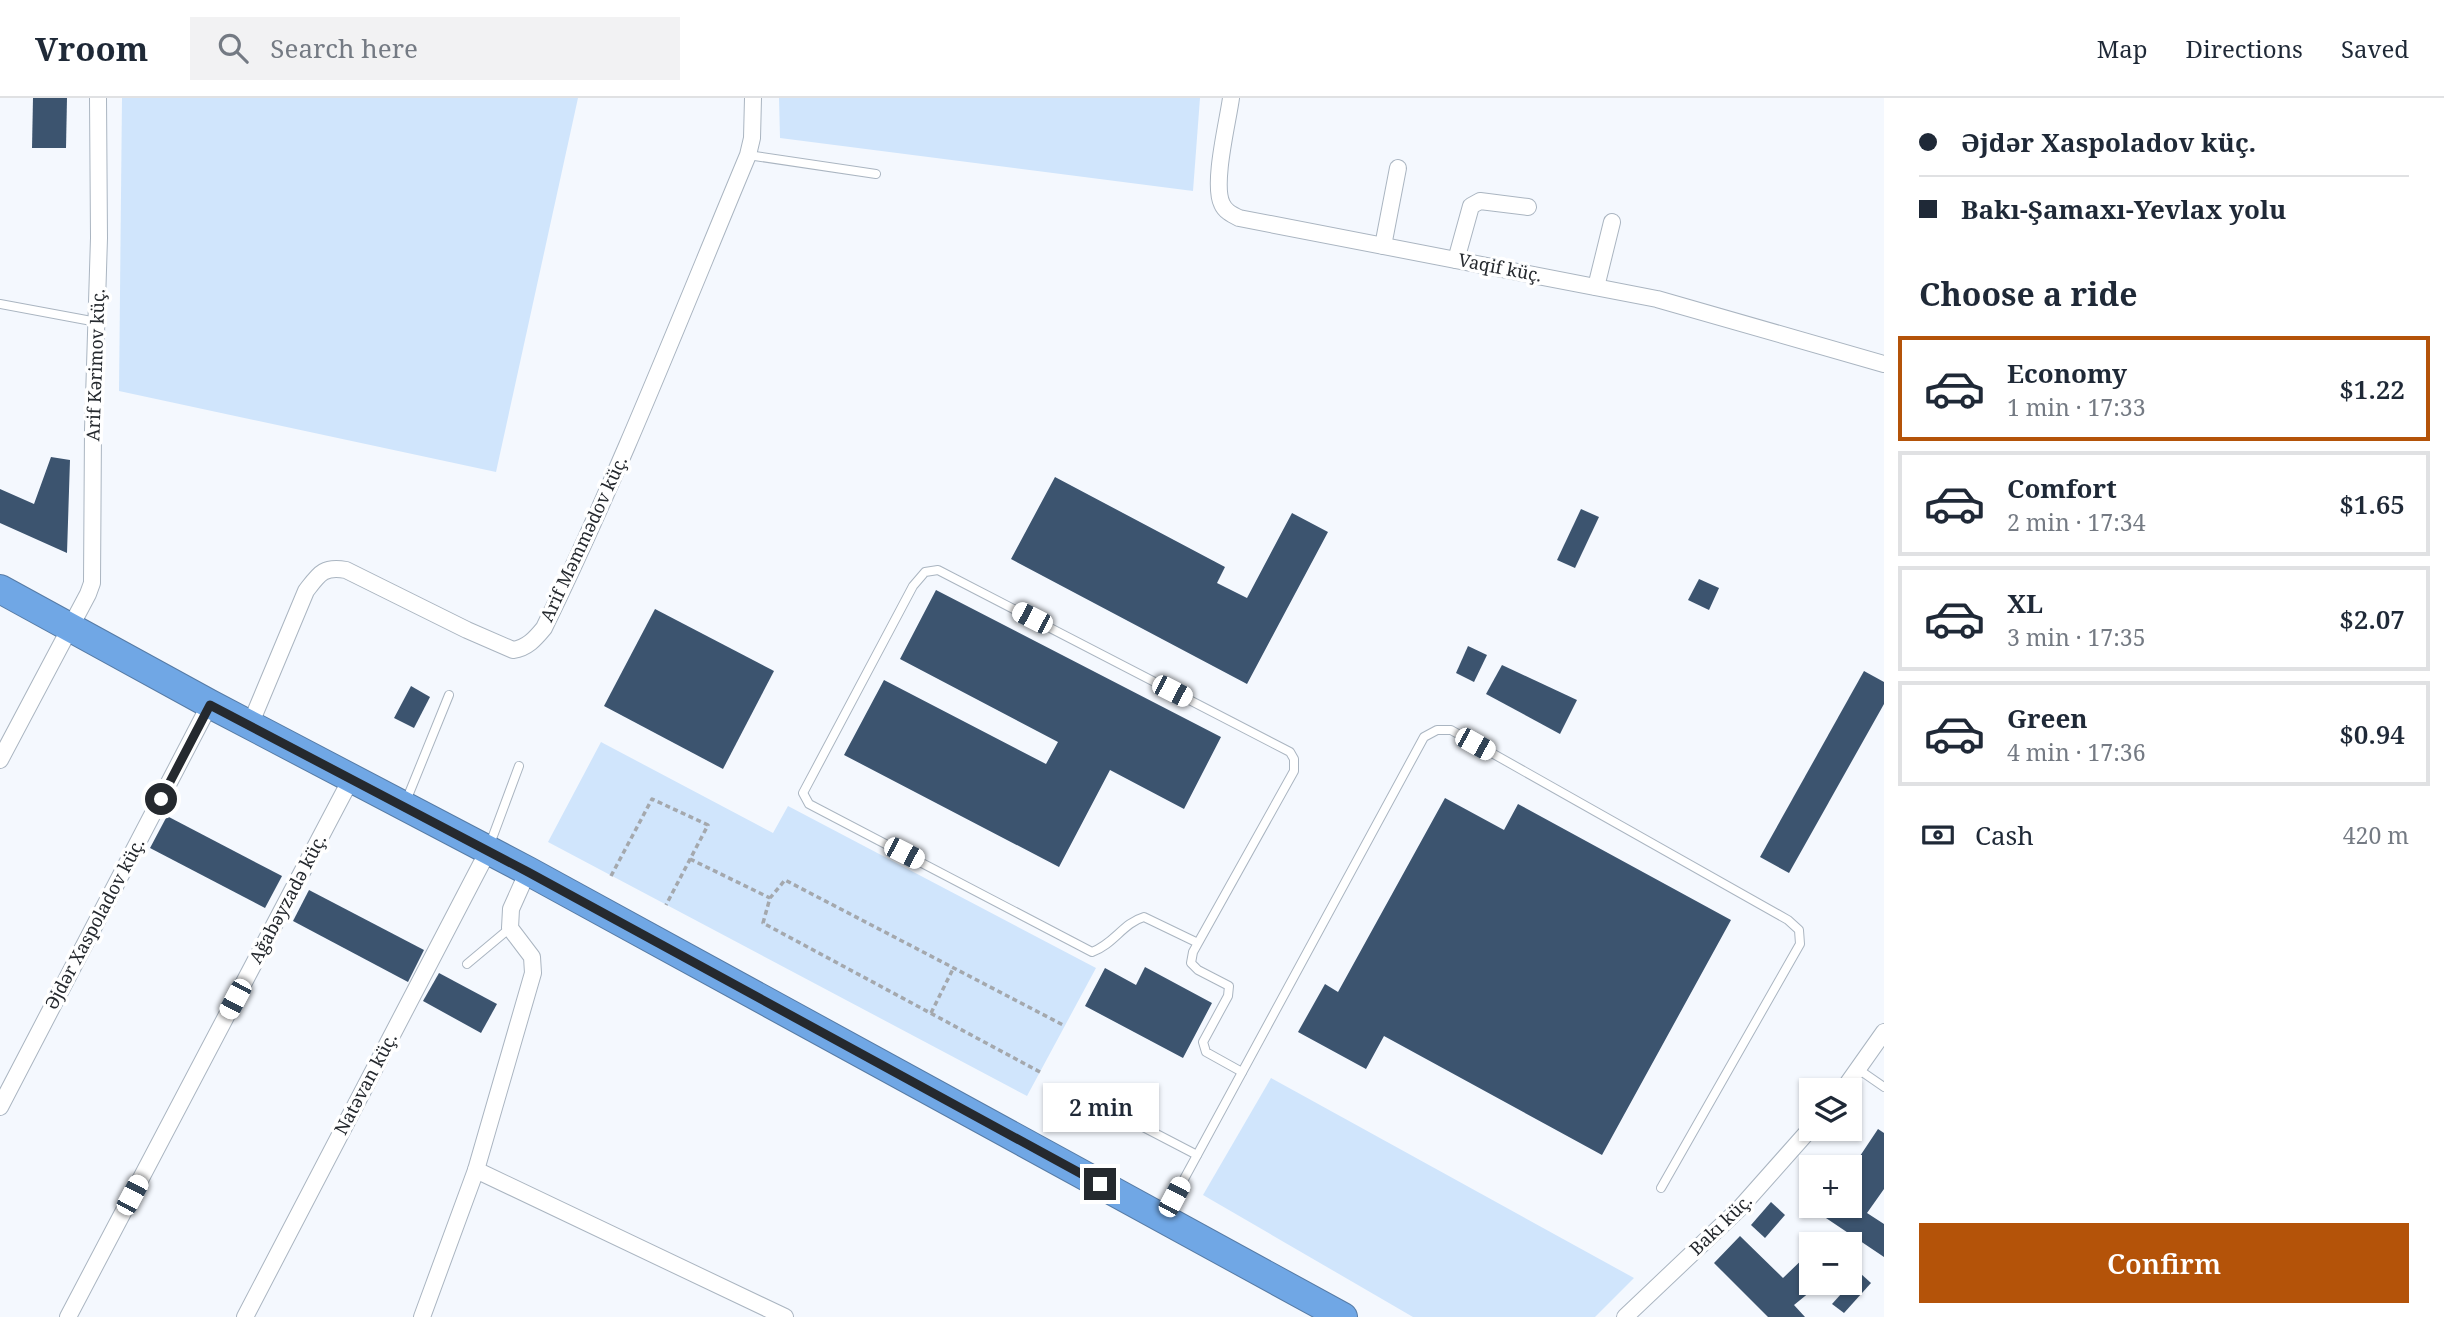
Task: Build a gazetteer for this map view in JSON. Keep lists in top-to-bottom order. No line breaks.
{"streets":{"street":["Vaqif küç.","Arif Kərimov küç.","Arif Məmmədov küç.","Ağabəyzadə küç.","Əjdər Xaspoladov küç.","Natəvan küç.","Bakı küç."]},"page":{"header":"Vroom","search":"Search here","nav":["Map","Directions","Saved"],"banner":["Əjdər Xaspoladov küç.","Bakı-Şamaxı-Yevlax yolu"],"heading":"Choose a ride","list":[{"name":"Economy","note":"1 min · 17:33","value":"$1.22"},{"name":"Comfort","note":"2 min · 17:34","value":"$1.65"},{"name":"XL","note":"3 min · 17:35","value":"$2.07"},{"name":"Green","note":"4 min · 17:36","value":"$0.94"}],"pay":["Cash","420 m"],"map_buttons":["+","−"],"bubble":"2 min","buttons":"Confirm"}}
